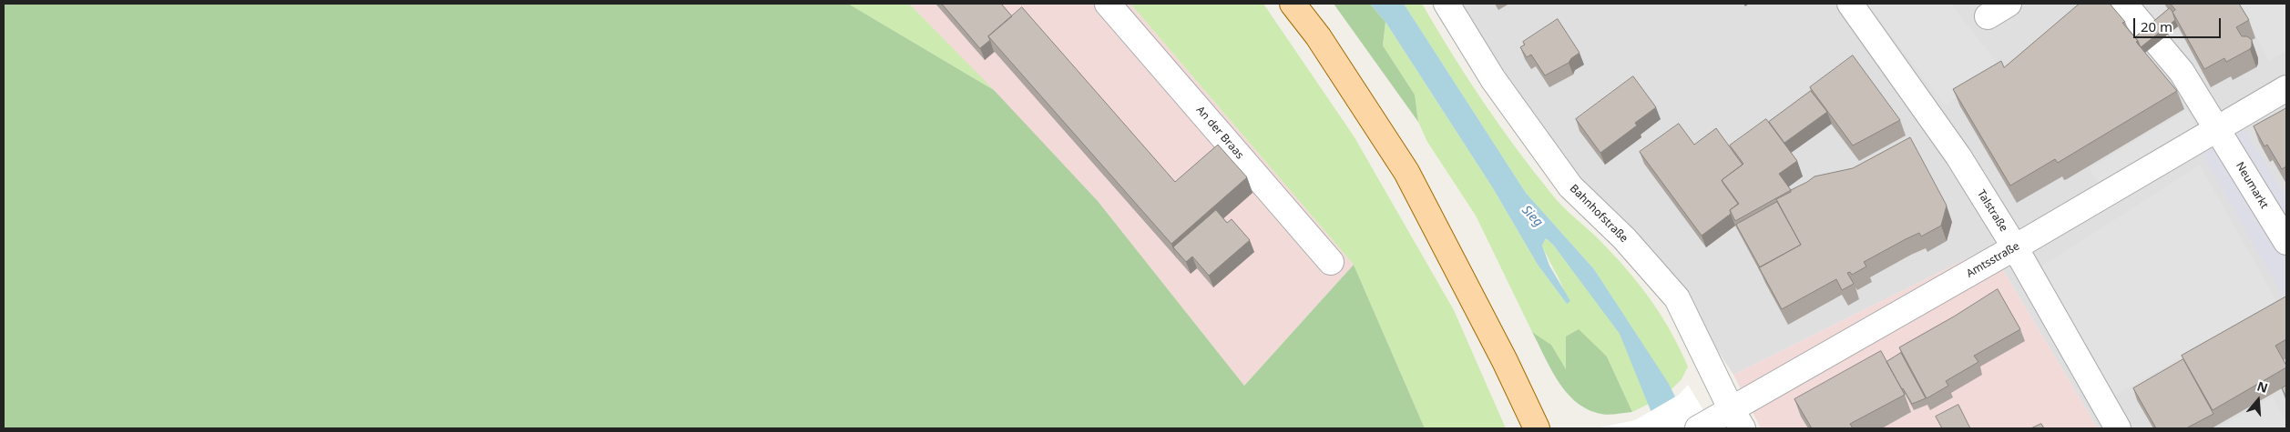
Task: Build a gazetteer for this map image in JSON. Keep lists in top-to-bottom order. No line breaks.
{"streets":{"street":["An der Braas","Neumarkt","Talstraße","Bahnhofstraße","Amtsstraße"]},"crossings":[["Neumarkt","Amtsstraße"],["Talstraße","Amtsstraße"],["Bahnhofstraße","Amtsstraße"]],"water":["Sieg"],"scale_bar":"20 m","north":"top"}
